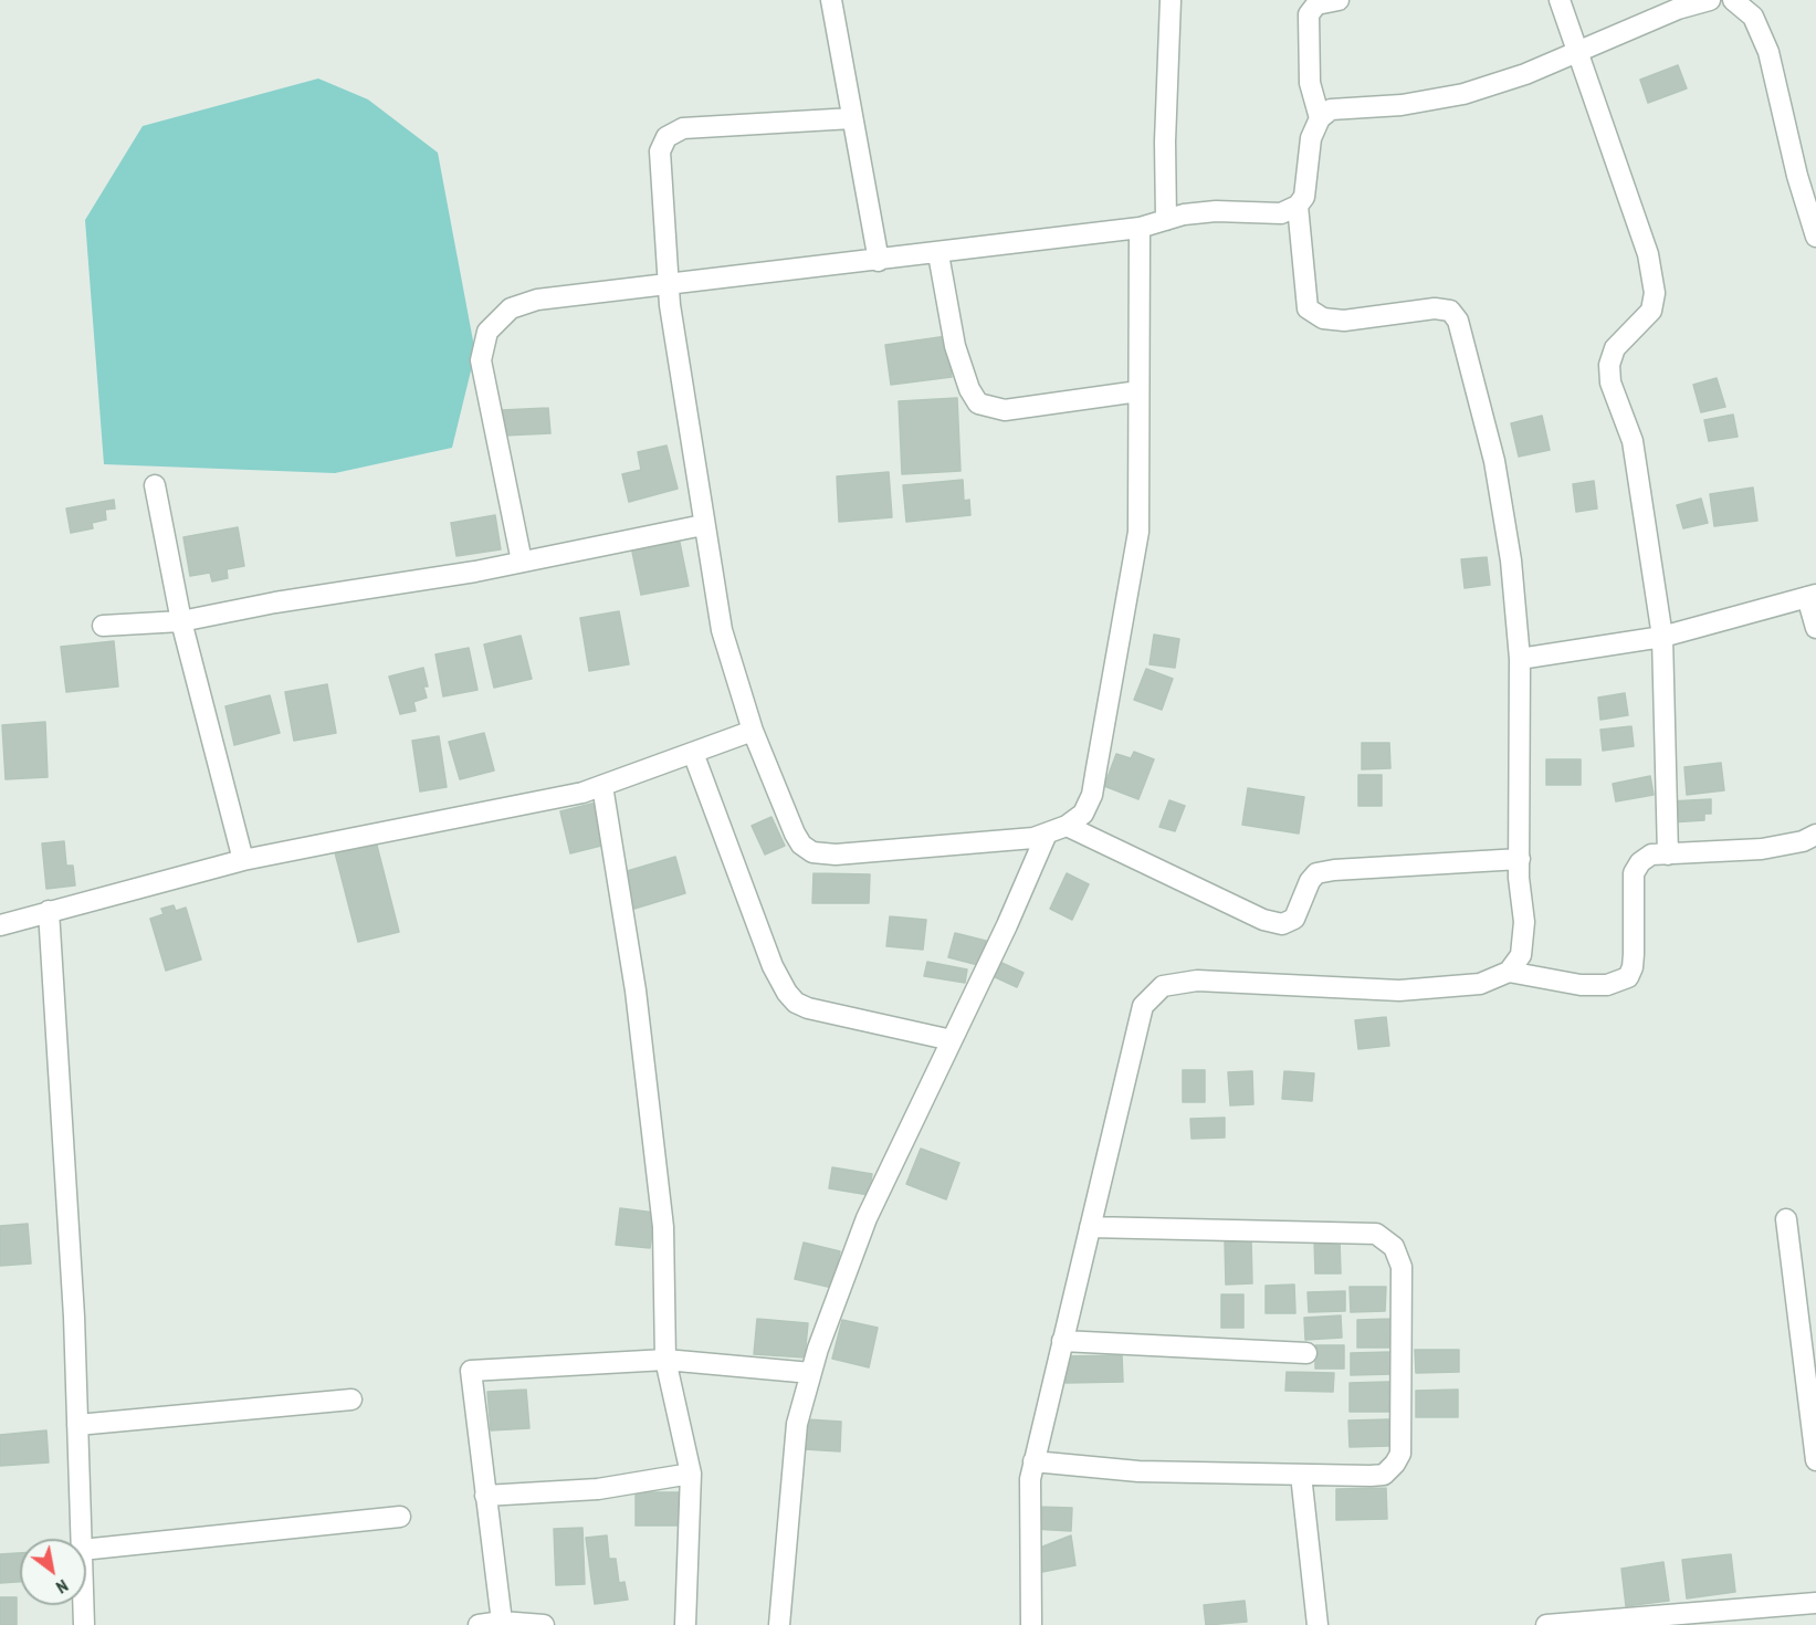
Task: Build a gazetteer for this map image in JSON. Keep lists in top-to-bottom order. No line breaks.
{"north":"bottom right"}
